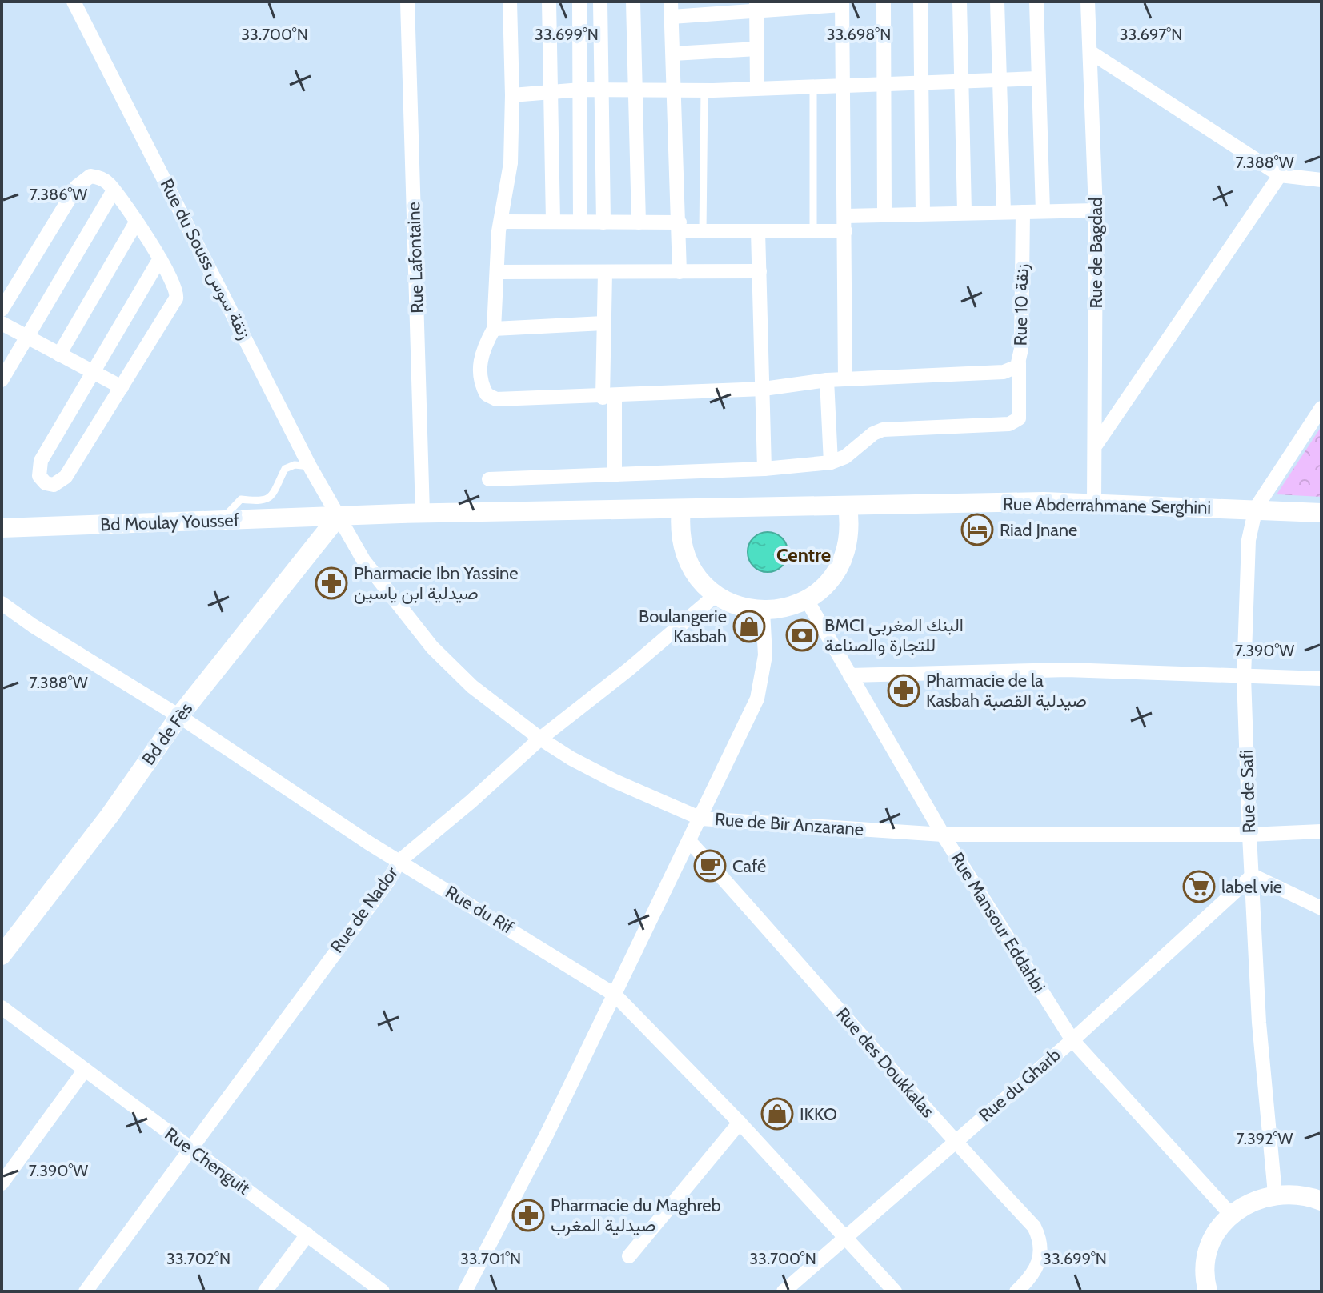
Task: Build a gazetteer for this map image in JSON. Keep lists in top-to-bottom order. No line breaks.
{"streets":{"street":["Rue de Bagdad","Rue Lafontaine","Rue du Souss زنقة سوس","Rue 10 زنقة","Rue Abderrahmane Serghini","Bd Moulay Youssef","Bd de Fès","Rue de Safi","Rue de Bir Anzarane","Rue de Nador","Rue du Rif","Rue Mansour Eddahbi","Rue des Doukkalas","Rue du Gharb","Rue Chenguit"]},"crossings":[["Rue de Bagdad","Rue Abderrahmane Serghini"],["Rue du Souss زنقة سوس","Bd Moulay Youssef"],["Rue du Souss زنقة سوس","Bd de Fès"],["Rue du Souss زنقة سوس","Rue de Bir Anzarane"],["Rue Abderrahmane Serghini","Rue de Safi"],["Bd Moulay Youssef","Bd de Fès"],["Bd Moulay Youssef","Rue de Bir Anzarane"],["Bd de Fès","Rue de Bir Anzarane"],["Bd de Fès","Rue du Rif"],["Rue de Safi","Rue de Bir Anzarane"],["Rue de Safi","Rue du Gharb"],["Rue de Bir Anzarane","Rue de Nador"],["Rue de Bir Anzarane","Rue Mansour Eddahbi"],["Rue de Nador","Rue du Rif"],["Rue de Nador","Rue Chenguit"],["Rue du Rif","Rue du Gharb"],["Rue Mansour Eddahbi","Rue du Gharb"],["Rue des Doukkalas","Rue du Gharb"]],"districts":["Centre"],"places":{"hotel":["Riad Jnane"],"pharmacy":["Pharmacie Ibn Yassine صيدلية ابن ياسين","Pharmacie de la Kasbah صيدلية القصبة","Pharmacie du Maghreb صيدلية المغرب"],"shop":["Boulangerie Kasbah","IKKO"],"bank":["BMCI البنك المغربي للتجارة والصناعة"],"cafe":["Café"],"supermarket":["label vie"]},"coordinates":["33.700°N","33.699°N","33.698°N","33.697°N","7.388°W","7.386°W","7.390°W","7.392°W","33.702°N","33.701°N"]}
